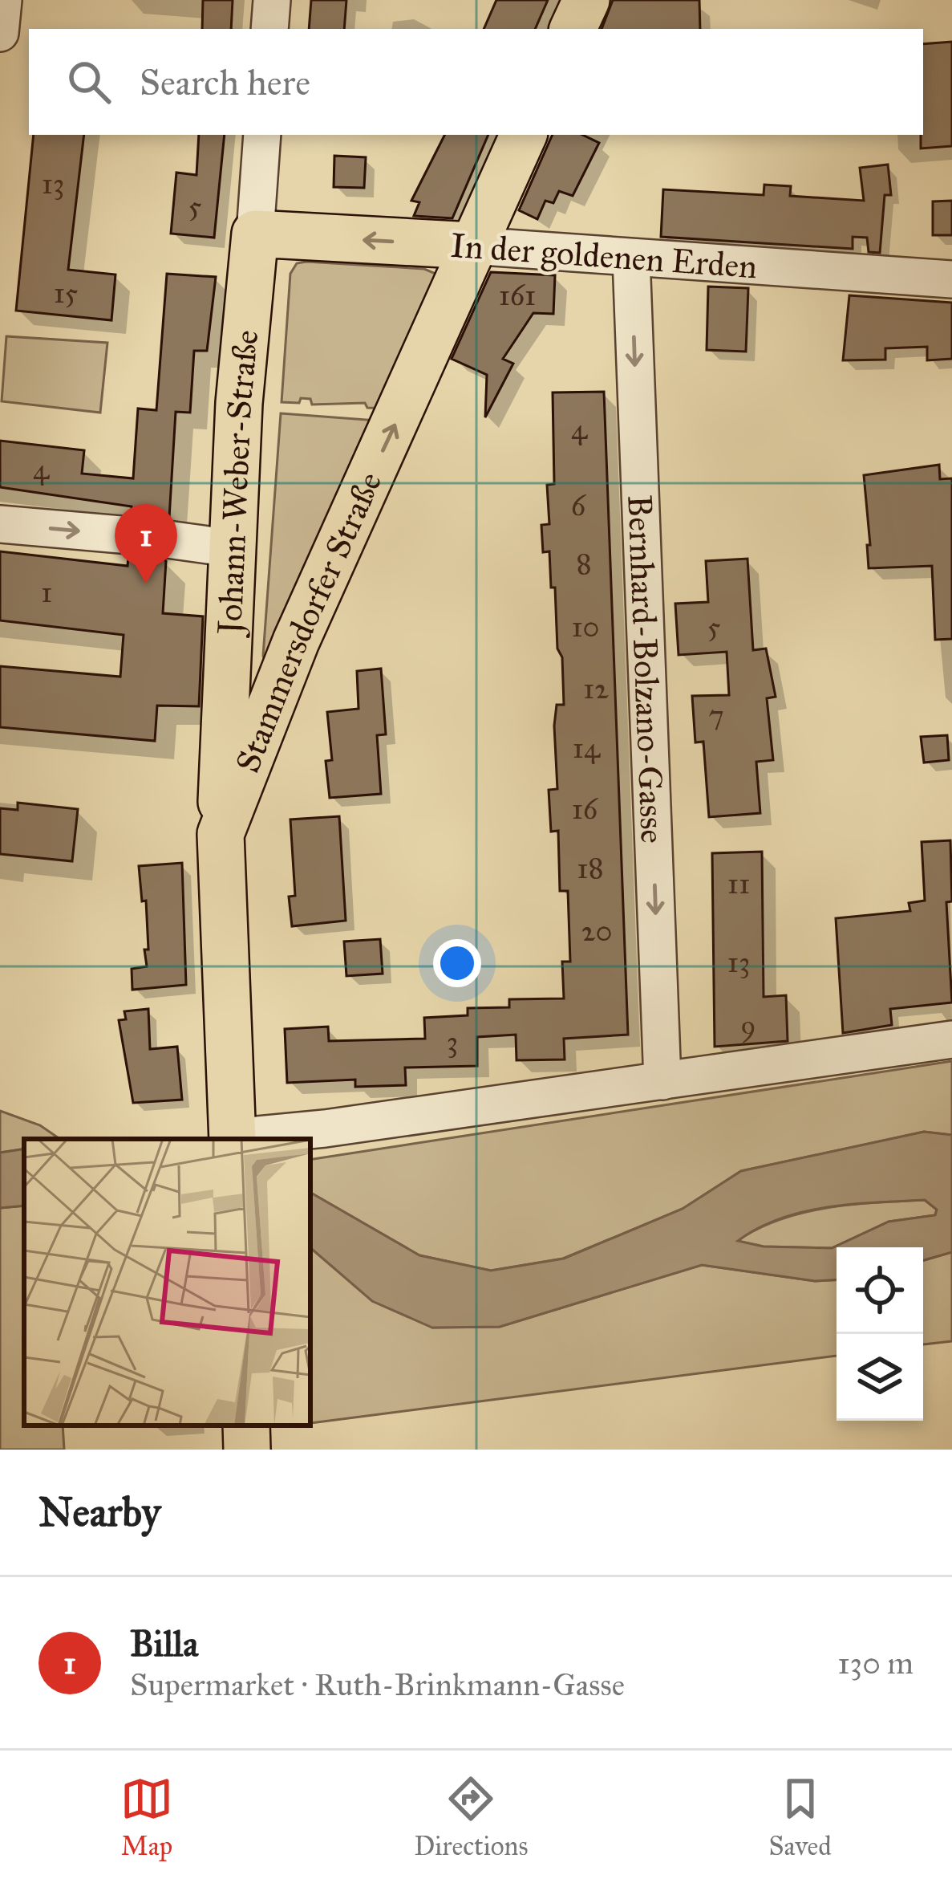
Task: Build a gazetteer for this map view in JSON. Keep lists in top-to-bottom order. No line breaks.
{"streets":{"main road":["In der goldenen Erden","Johann-Weber-Straße","Stammersdorfer Straße"],"street":["Bernhard-Bolzano-Gasse"]},"crossings":[["In der goldenen Erden","Johann-Weber-Straße"],["In der goldenen Erden","Stammersdorfer Straße"],["In der goldenen Erden","Bernhard-Bolzano-Gasse"],["Johann-Weber-Straße","Stammersdorfer Straße"]],"one_way":["Stammersdorfer Straße","Bernhard-Bolzano-Gasse"],"house_numbers":["13","5","15","161","4","4","6","8","1","10","5","12","7","14","16","18","11","20","13","9","3"],"page":{"search":"Search here","pins":"1","heading":"Nearby","list":[{"mark":"1","name":"Billa","note":"Supermarket · Ruth-Brinkmann-Gasse","value":"130 m"}],"nav":["Map","Directions","Saved"]}}
